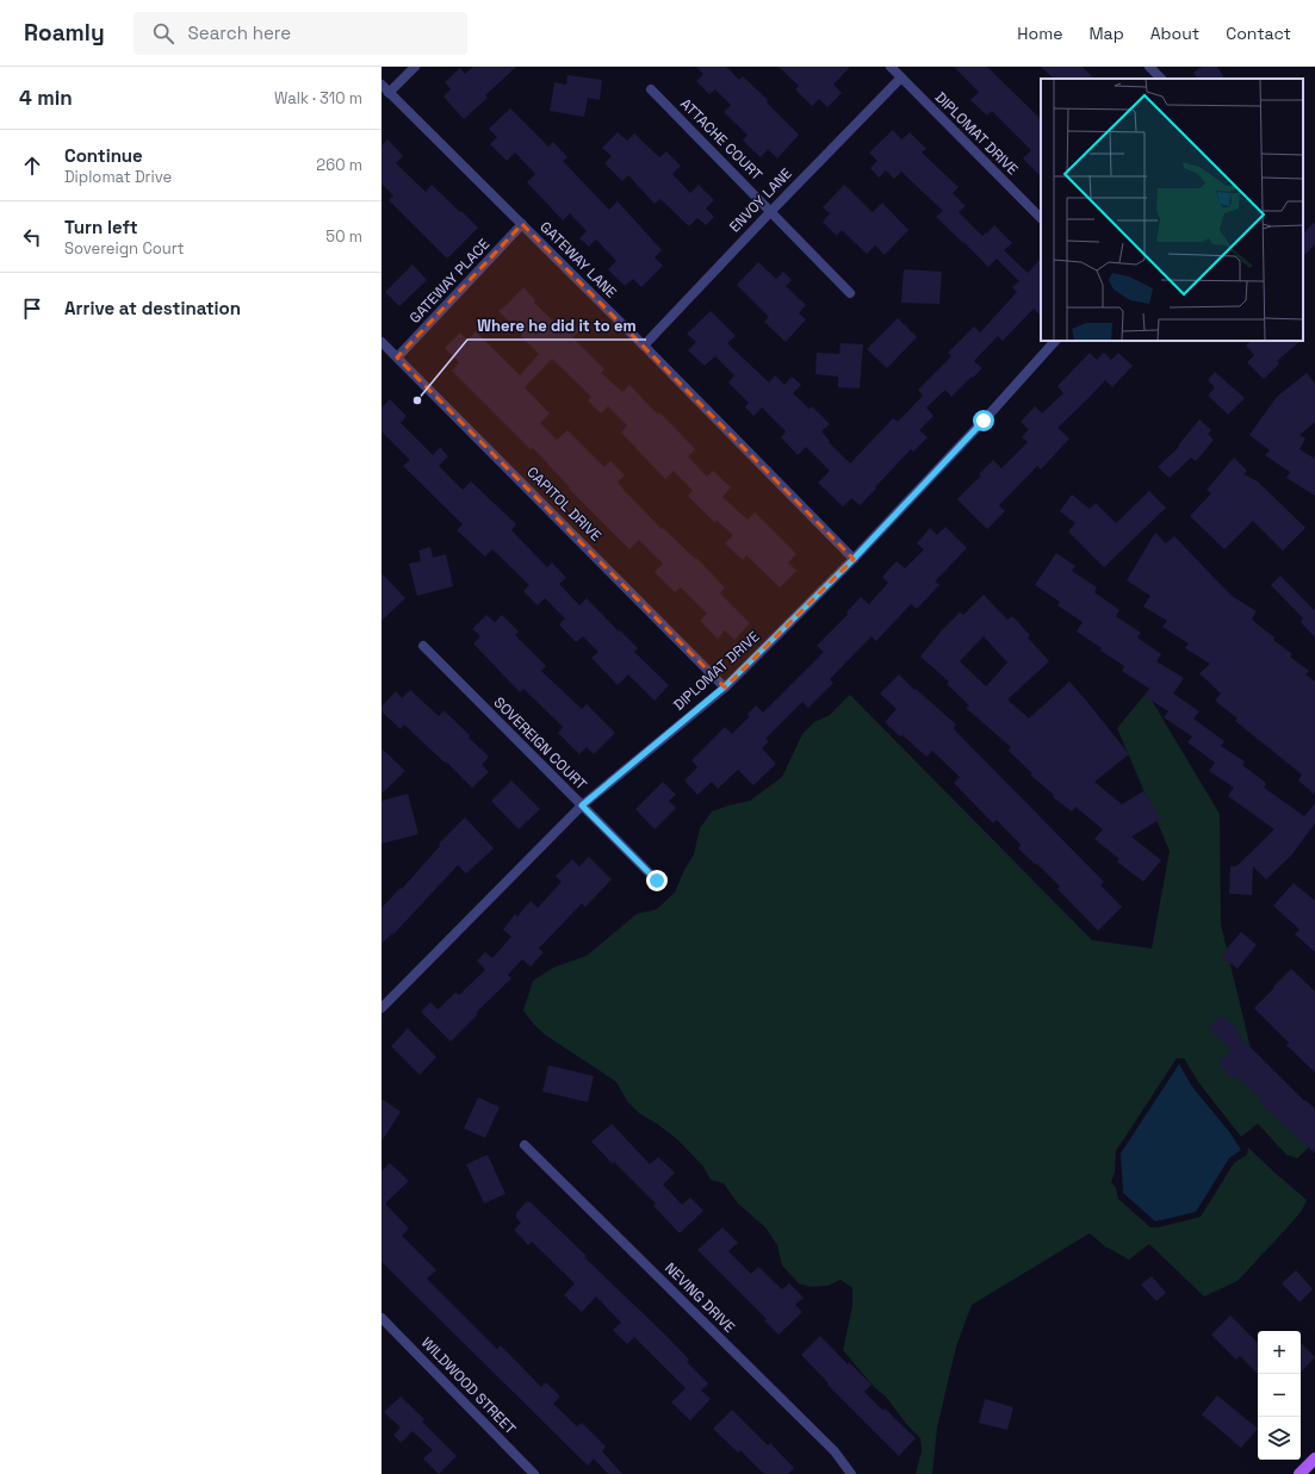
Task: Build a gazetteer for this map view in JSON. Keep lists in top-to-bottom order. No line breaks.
{"streets":{"street":["DIPLOMAT DRIVE","ATTACHE COURT","ENVOY LANE","GATEWAY LANE","GATEWAY PLACE","CAPITOL DRIVE","SOVEREIGN COURT","NEVING DRIVE","WILDWOOD STREET"]},"crossings":[["DIPLOMAT DRIVE","ENVOY LANE"],["DIPLOMAT DRIVE","GATEWAY LANE"],["DIPLOMAT DRIVE","CAPITOL DRIVE"],["DIPLOMAT DRIVE","SOVEREIGN COURT"],["ATTACHE COURT","ENVOY LANE"],["ENVOY LANE","GATEWAY LANE"],["GATEWAY LANE","GATEWAY PLACE"],["GATEWAY PLACE","CAPITOL DRIVE"]],"places":["Where he did it to em"],"page":{"header":"Roamly","search":"Search here","nav":["Home","Map","About","Contact"],"heading":["4 min","Walk · 310 m"],"list":[["Continue","Diplomat Drive","260 m"],["Turn left","Sovereign Court","50 m"],"Arrive at destination"],"map_buttons":["+","−"]}}
